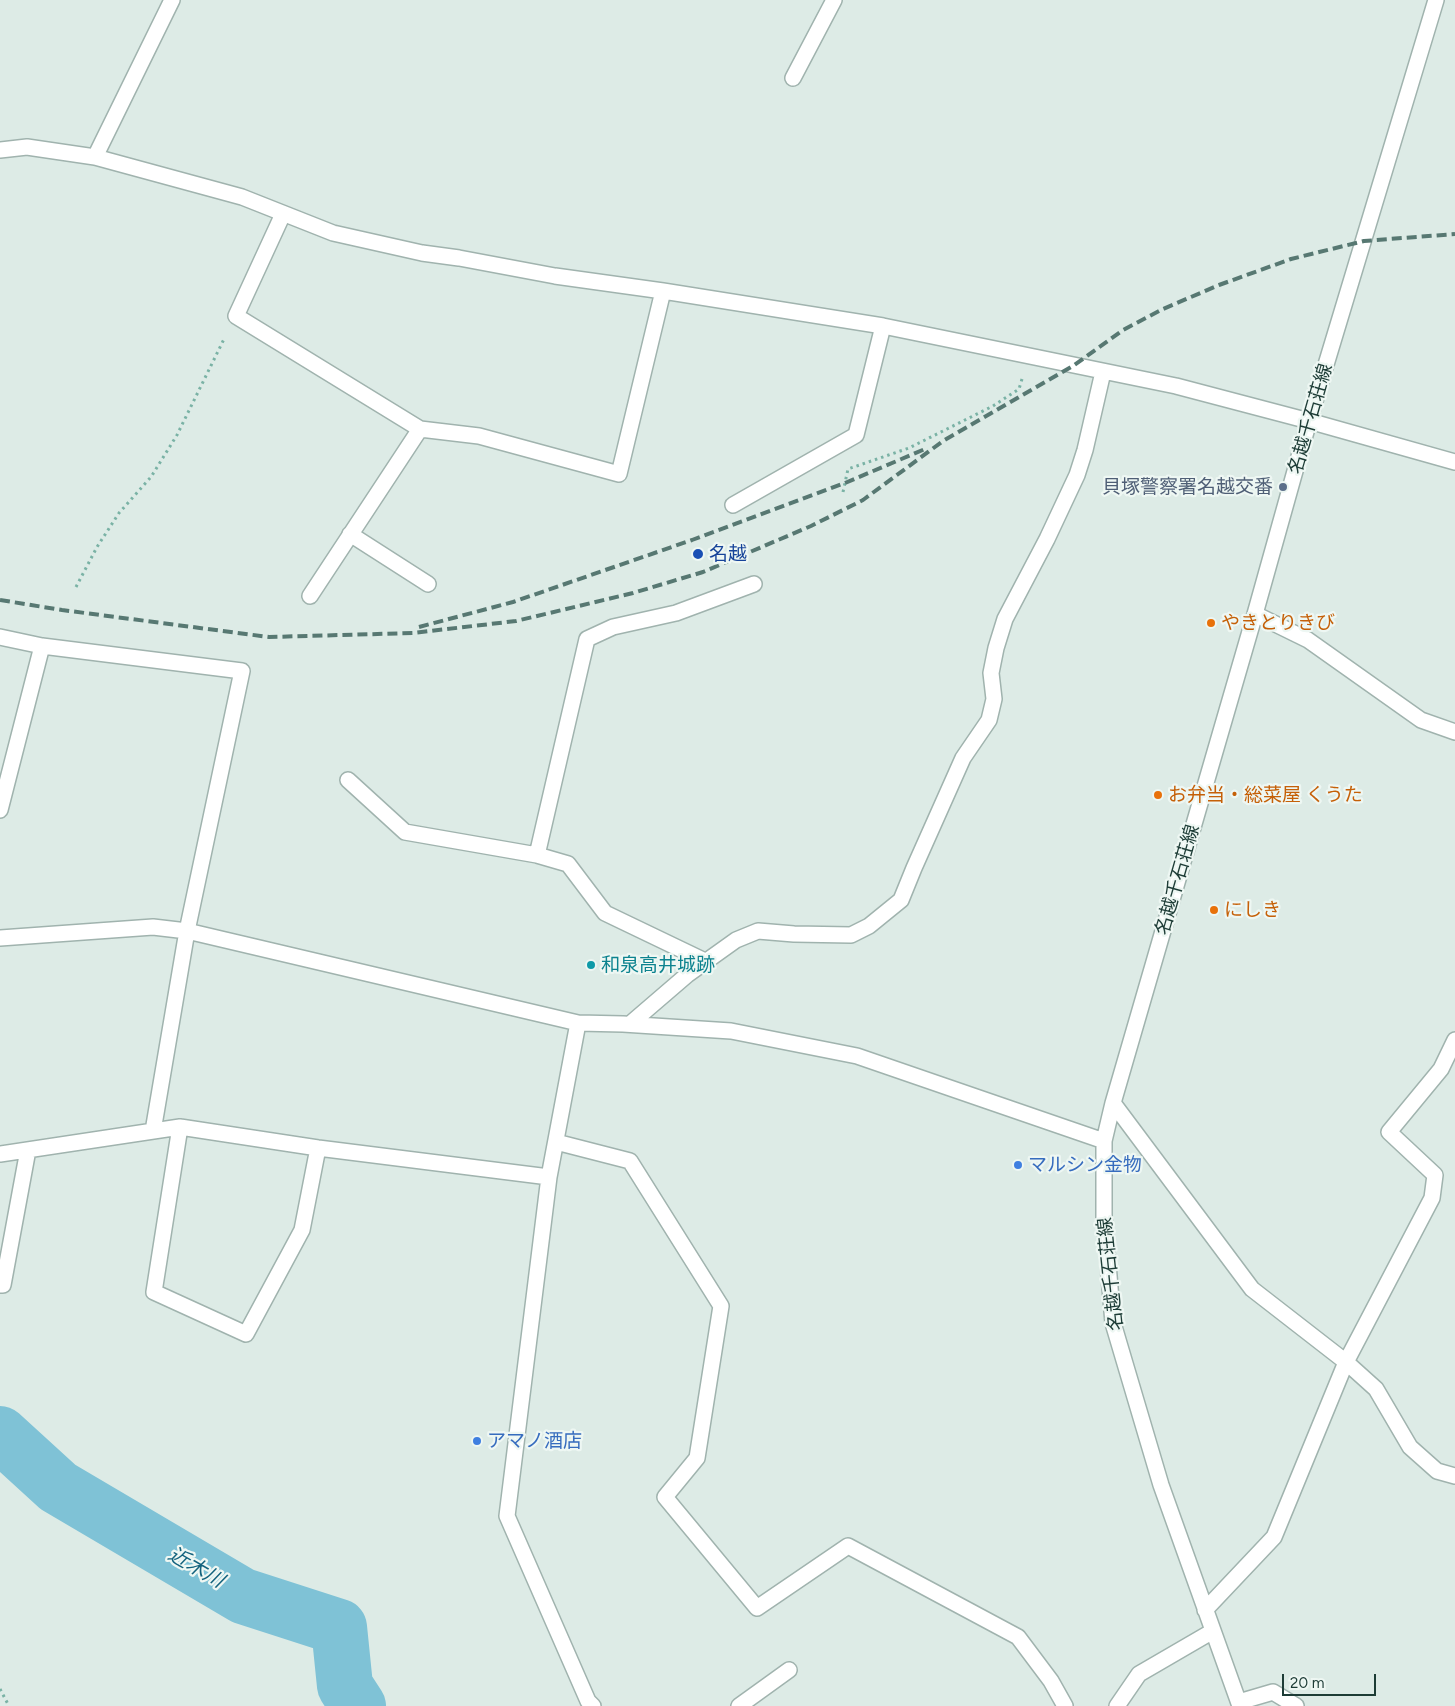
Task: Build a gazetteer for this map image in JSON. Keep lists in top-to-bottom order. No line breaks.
{"streets":{"street":["名越千石荘線"]},"water":["近木川"],"places":["貝塚警察署名越交番","名越","やきとりきび","お弁当・総菜屋 くうた","にしき","和泉高井城跡","マルシン金物","アマノ酒店"],"scale_bar":"20 m"}
